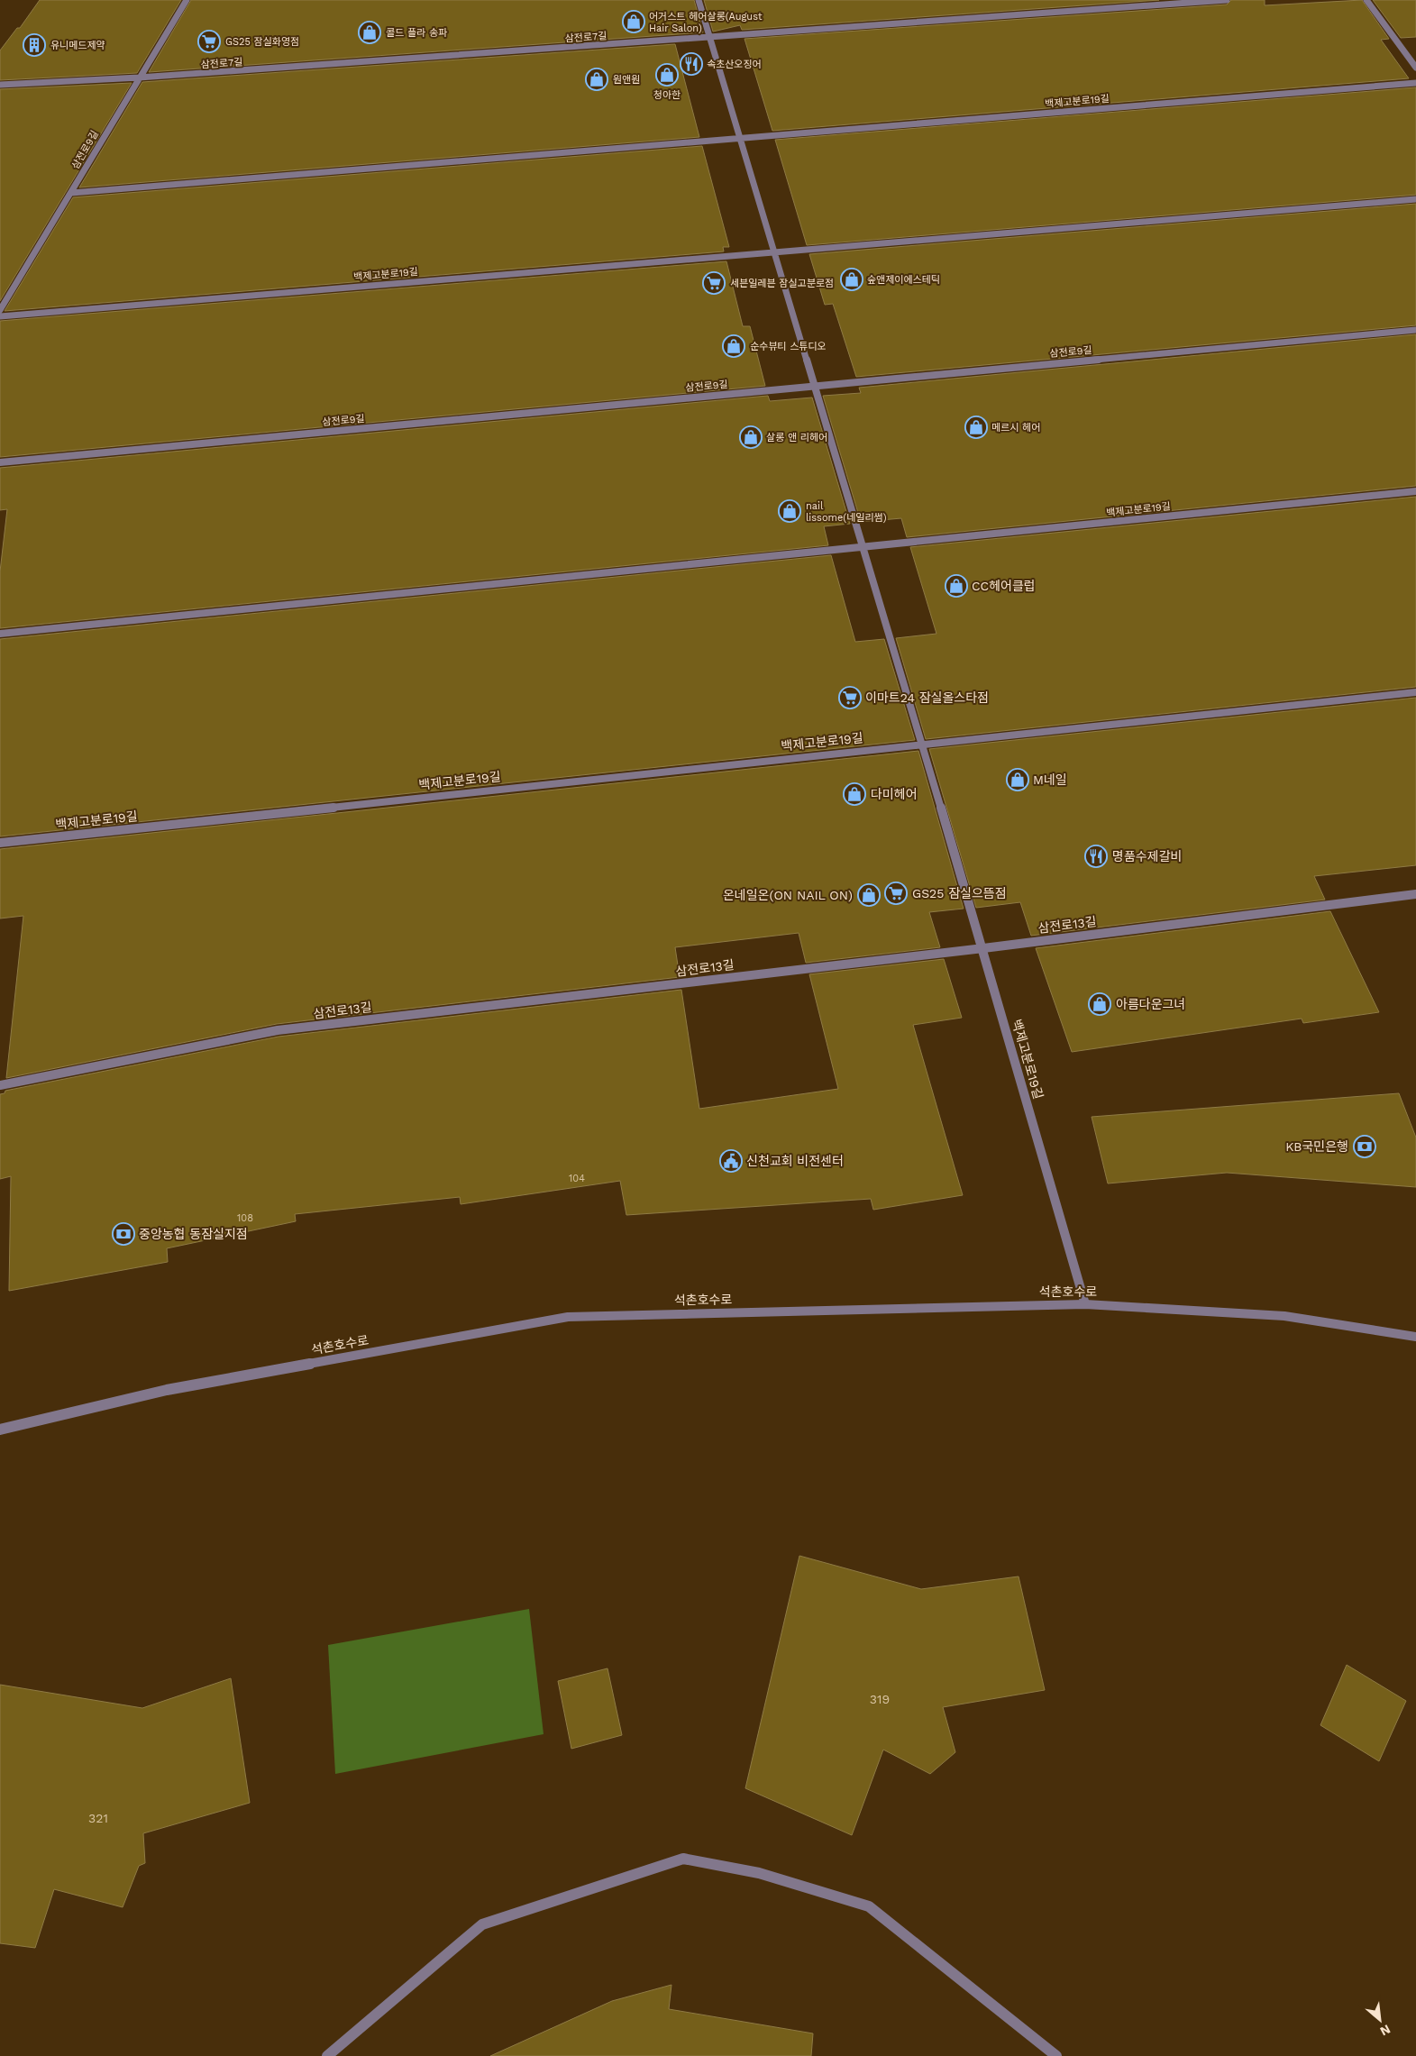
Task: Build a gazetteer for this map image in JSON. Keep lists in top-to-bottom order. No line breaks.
{"streets":{"street":["삼전로7길","백제고분로19길","삼전로9길","삼전로13길","석촌호수로"]},"crossings":[["삼전로7길","백제고분로19길"],["삼전로7길","삼전로9길"],["백제고분로19길","삼전로9길"],["백제고분로19길","삼전로13길"],["백제고분로19길","석촌호수로"]],"places":{"shop":["어거스트 헤어살롱(August Hair Salon)","콜드 플라 송파","청아한","원앤원","숲앤제이에스테틱","순수뷰티 스튜디오","메르시 헤어","살롱 앤 리헤어","nail lissome(네일리썸)","CC헤어클럽","M네일","다미헤어","온네일온(ON NAIL ON)","아름다운그녀"],"supermarket":["GS25 잠실화영점","세븐일레븐 잠실고분로점","이마트24 잠실올스타점","GS25 잠실으뜸점"],"building":["유니메드제약"],"restaurant":["속초산오징어","명품수제갈비"],"bank":["KB국민은행","중앙농협 동잠실지점"],"public building":["신천교회 비전센터"]},"house_numbers":["104","108","319","321"],"north":"bottom right"}
